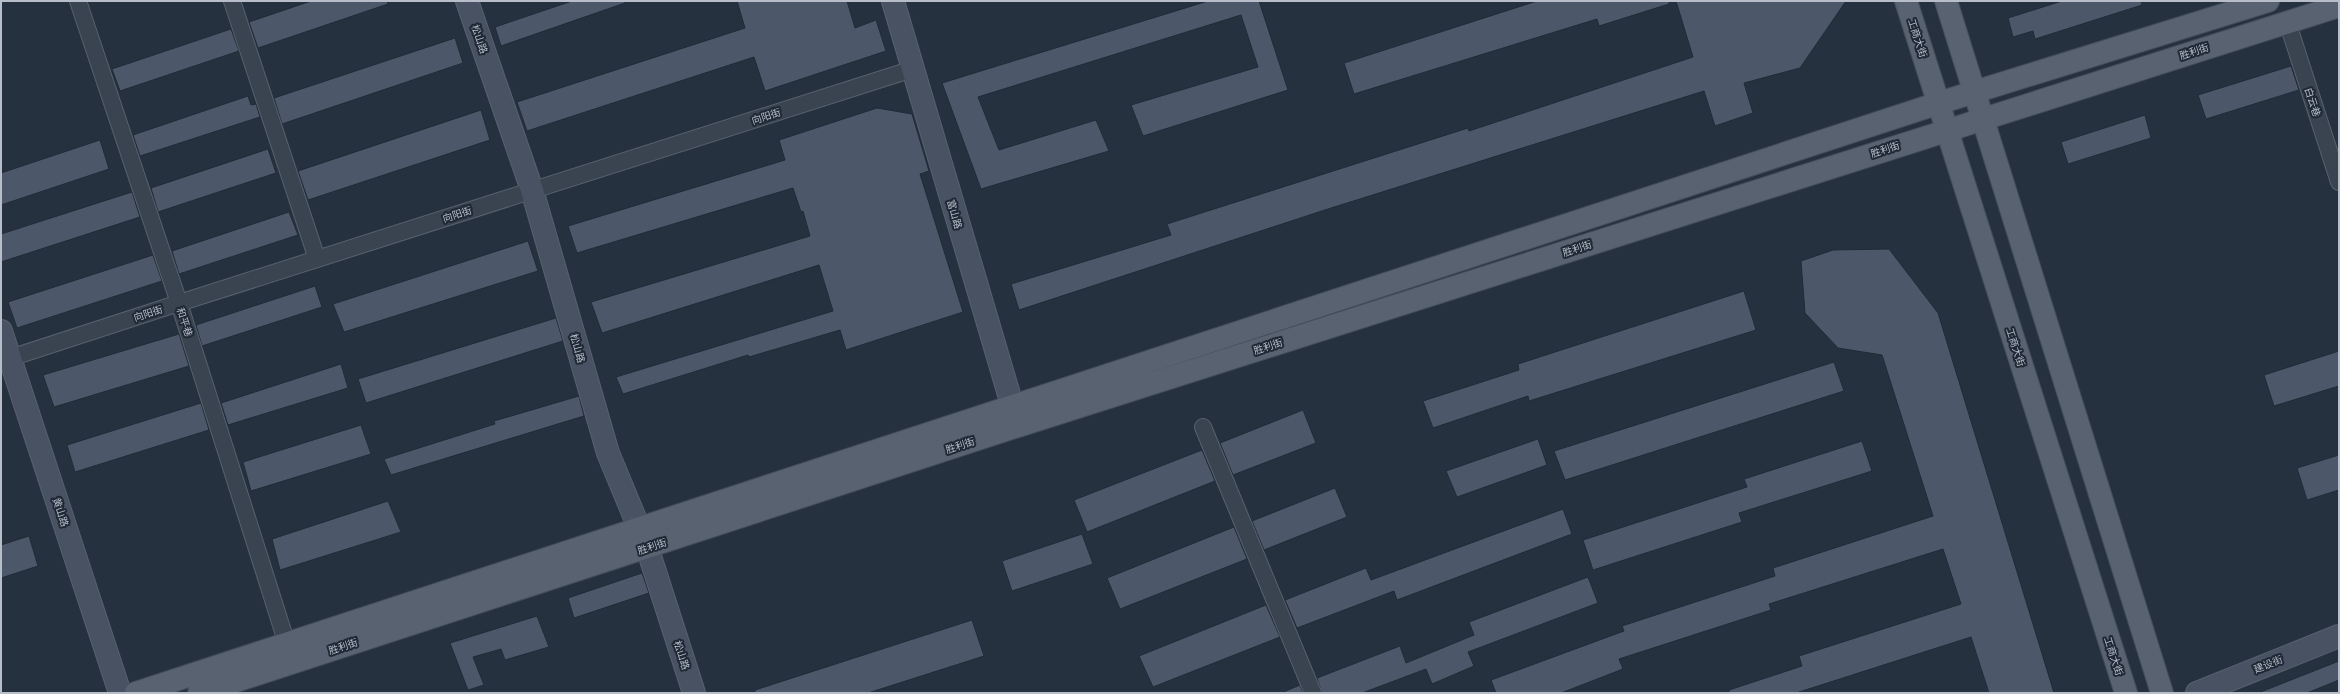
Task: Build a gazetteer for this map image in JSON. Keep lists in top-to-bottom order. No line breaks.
{"streets":{"main road":["工商大街","胜利街"],"street":["松山路","白云巷","向阳街","富山路","和平巷","黄山路","建设街"]},"crossings":[["工商大街","胜利街"],["松山路","胜利街"],["松山路","向阳街"],["胜利街","白云巷"],["胜利街","富山路"],["胜利街","和平巷"],["向阳街","富山路"],["向阳街","和平巷"],["向阳街","黄山路"]]}
